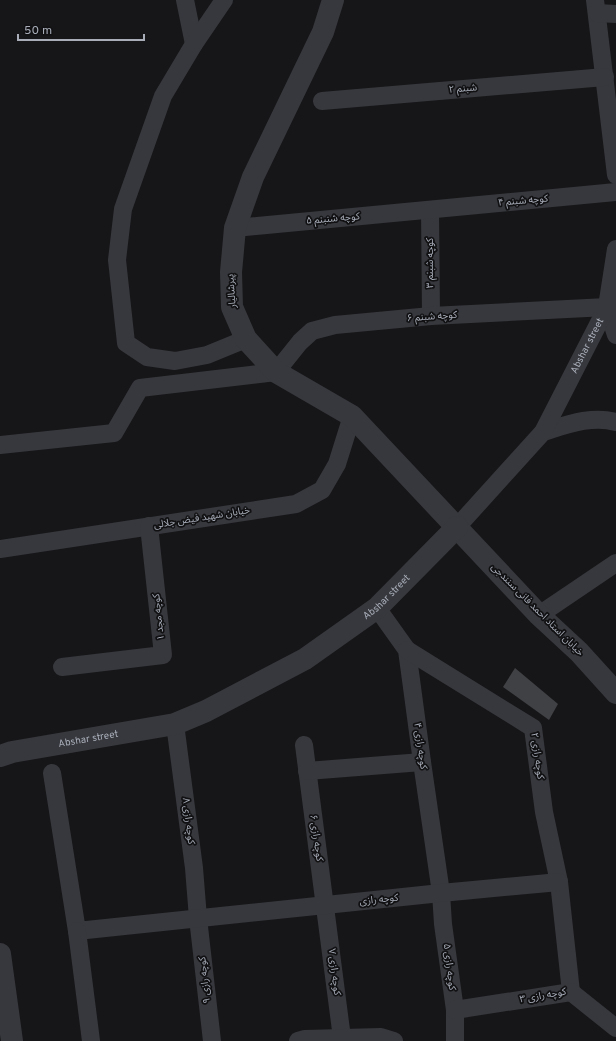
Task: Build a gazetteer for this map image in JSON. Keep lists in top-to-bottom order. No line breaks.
{"streets":{"street":["شبنم ۲","کوچه شبنم ۴","کوچه شنبنم ۵","کوچه شبنم ۳","پیرشالیار","کوچه شبنم ۶","Abshar street","خیابان شهید فیض جلالی","خیابان استاد احمد فانی سنندجی","کوچه مجد ۱","کوچه رازی ۴","کوچه رازی ۲","کوچه رازی ۸","کوچه رازی ۶","کوچه رازی","کوچه رازی ۵","کوچه رازی ۷","کوچه رازی ۹","کوچه رازی ۳"]},"crossings":[["کوچه شبنم ۴","کوچه شنبنم ۵"],["کوچه شبنم ۴","کوچه شبنم ۳"],["کوچه شنبنم ۵","کوچه شبنم ۳"],["کوچه شنبنم ۵","پیرشالیار"],["کوچه شبنم ۳","کوچه شبنم ۶"],["پیرشالیار","کوچه شبنم ۶"],["پیرشالیار","Abshar street"],["پیرشالیار","خیابان شهید فیض جلالی"],["پیرشالیار","خیابان استاد احمد فانی سنندجی"],["کوچه شبنم ۶","Abshar street"],["Abshar street","خیابان استاد احمد فانی سنندجی"],["Abshar street","کوچه رازی ۴"],["Abshar street","کوچه رازی ۸"],["خیابان شهید فیض جلالی","کوچه مجد ۱"],["کوچه رازی ۴","کوچه رازی ۲"],["کوچه رازی ۴","کوچه رازی"],["کوچه رازی ۴","کوچه رازی ۵"],["کوچه رازی ۲","کوچه رازی"],["کوچه رازی ۲","کوچه رازی ۳"],["کوچه رازی ۸","کوچه رازی"],["کوچه رازی ۸","کوچه رازی ۹"],["کوچه رازی ۶","کوچه رازی"],["کوچه رازی ۶","کوچه رازی ۷"],["کوچه رازی","کوچه رازی ۵"],["کوچه رازی","کوچه رازی ۷"],["کوچه رازی","کوچه رازی ۹"],["کوچه رازی","کوچه رازی ۳"],["کوچه رازی ۵","کوچه رازی ۳"]],"scale_bar":"50 m"}
